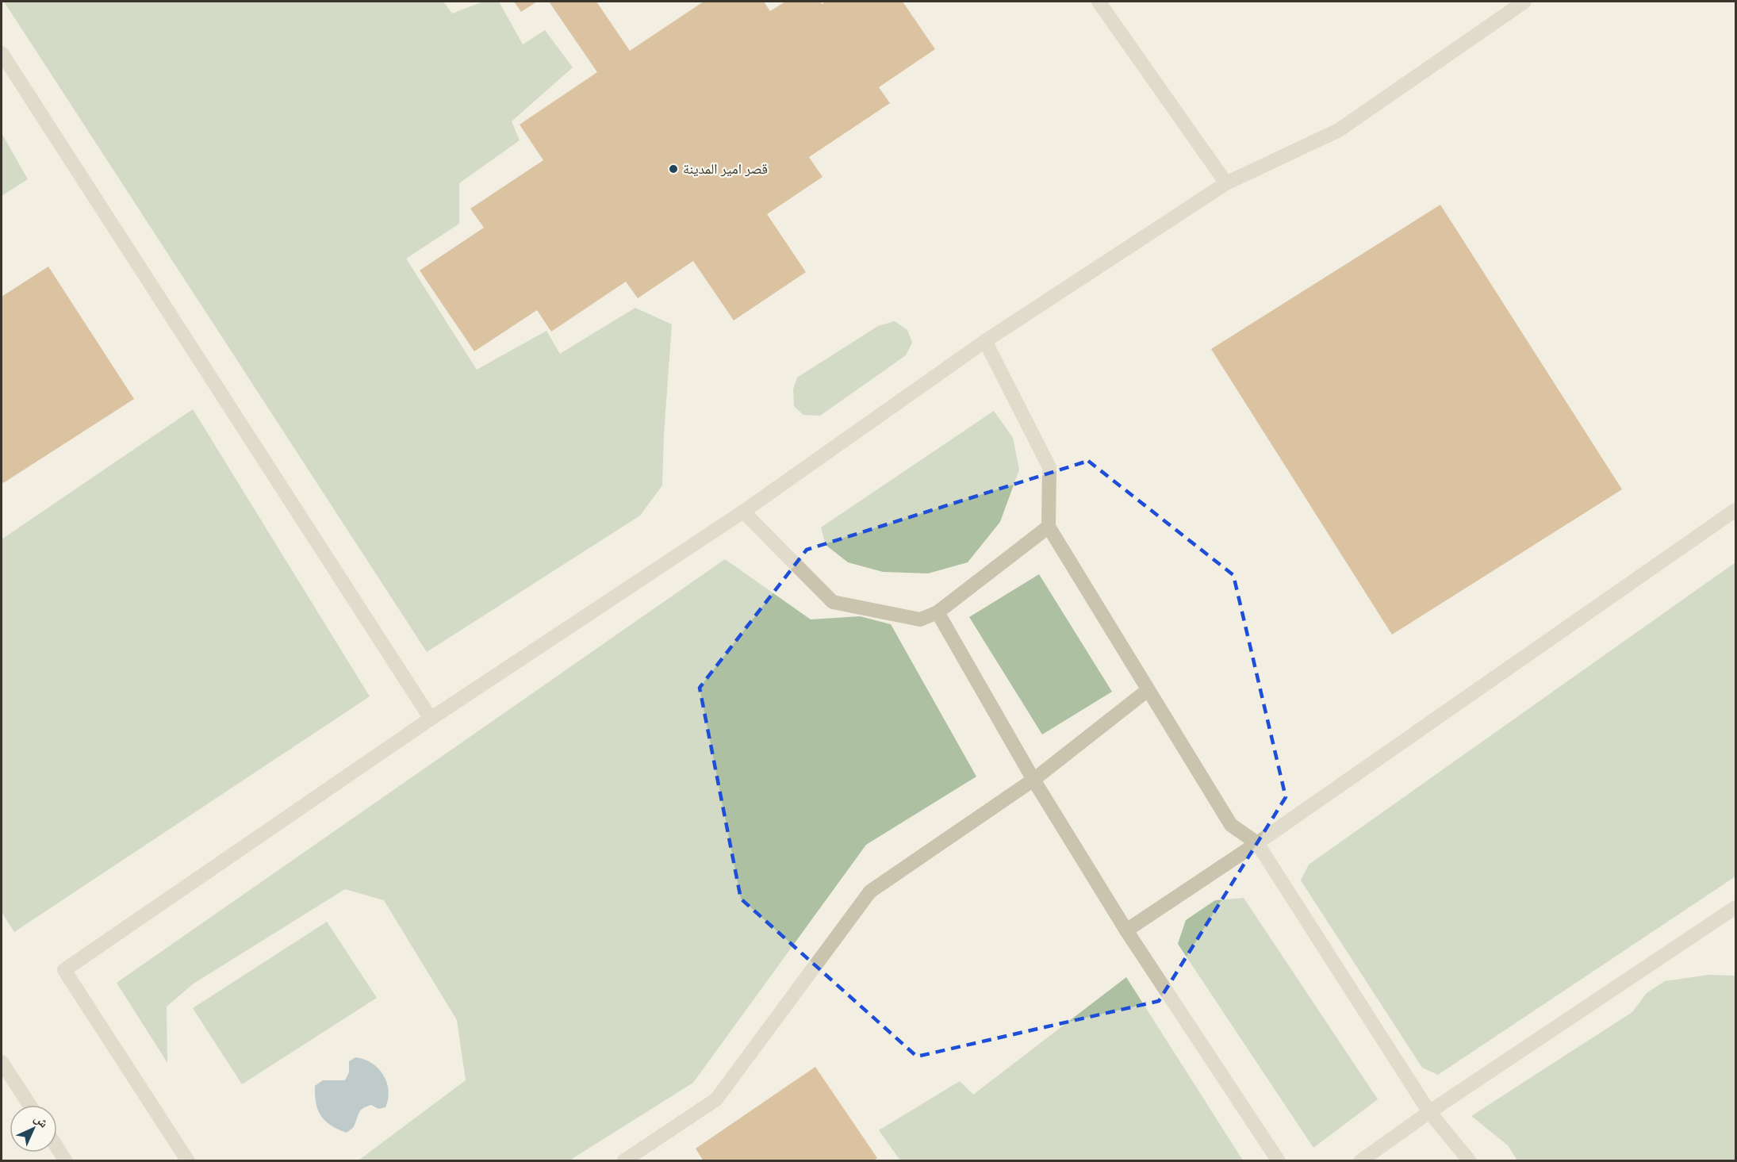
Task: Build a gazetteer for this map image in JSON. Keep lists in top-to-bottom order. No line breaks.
{"places":["قصر امير المدينة"],"north":"top right"}
